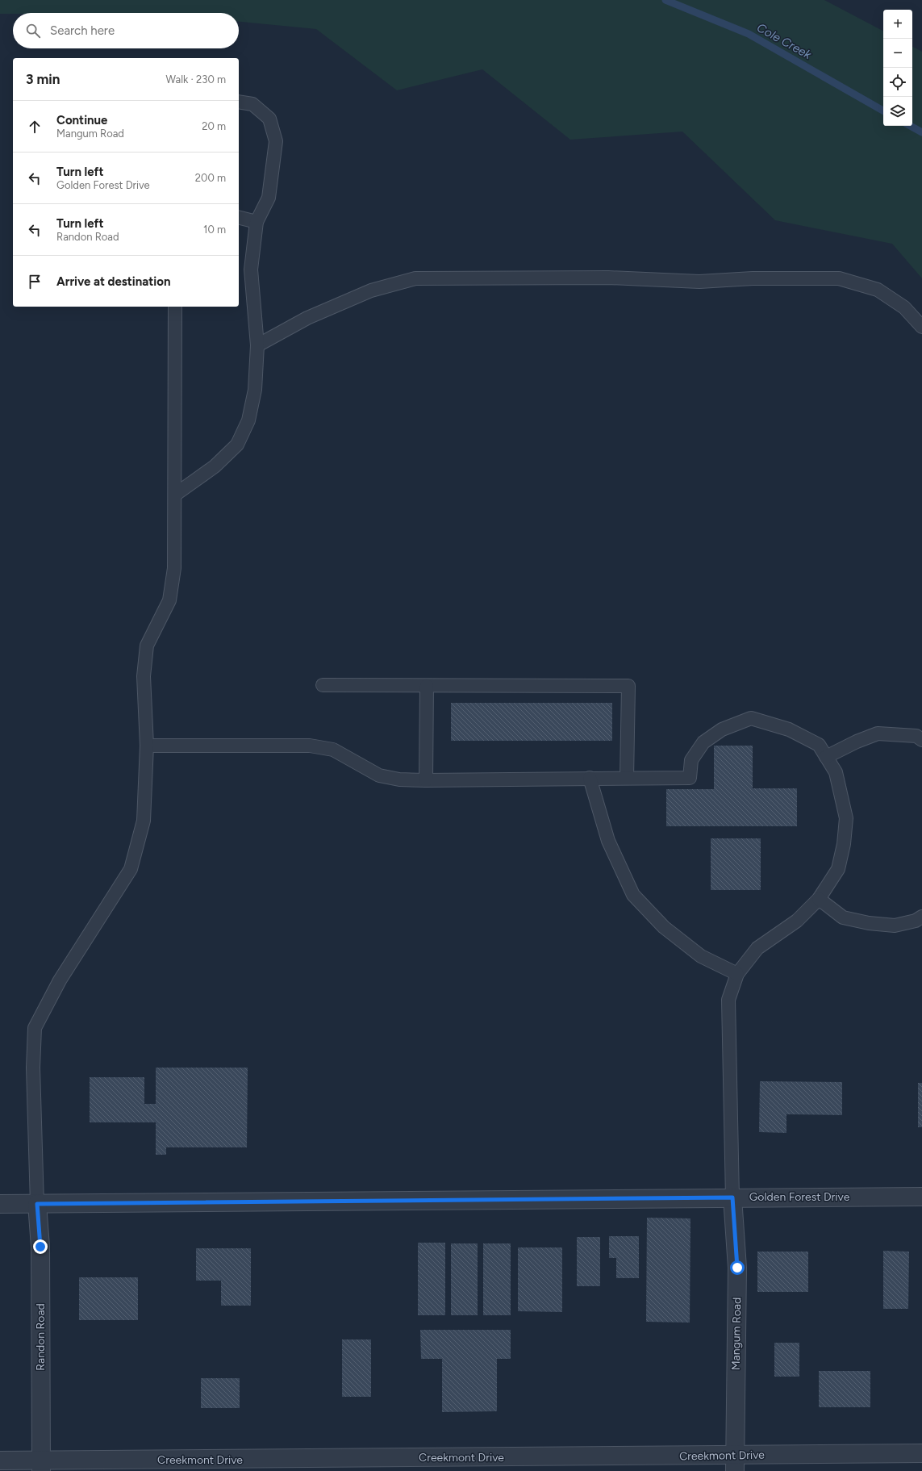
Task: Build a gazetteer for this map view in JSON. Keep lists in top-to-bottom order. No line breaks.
{"streets":{"street":["Golden Forest Drive","Mangum Road","Randon Road","Creekmont Drive"]},"crossings":[["Golden Forest Drive","Mangum Road"],["Golden Forest Drive","Randon Road"],["Mangum Road","Creekmont Drive"],["Randon Road","Creekmont Drive"]],"water":["Cole Creek"],"page":{"map_buttons":["+","−"],"search":"Search here","heading":["3 min","Walk · 230 m"],"list":[["Continue","Mangum Road","20 m"],["Turn left","Golden Forest Drive","200 m"],["Turn left","Randon Road","10 m"],"Arrive at destination"]}}
